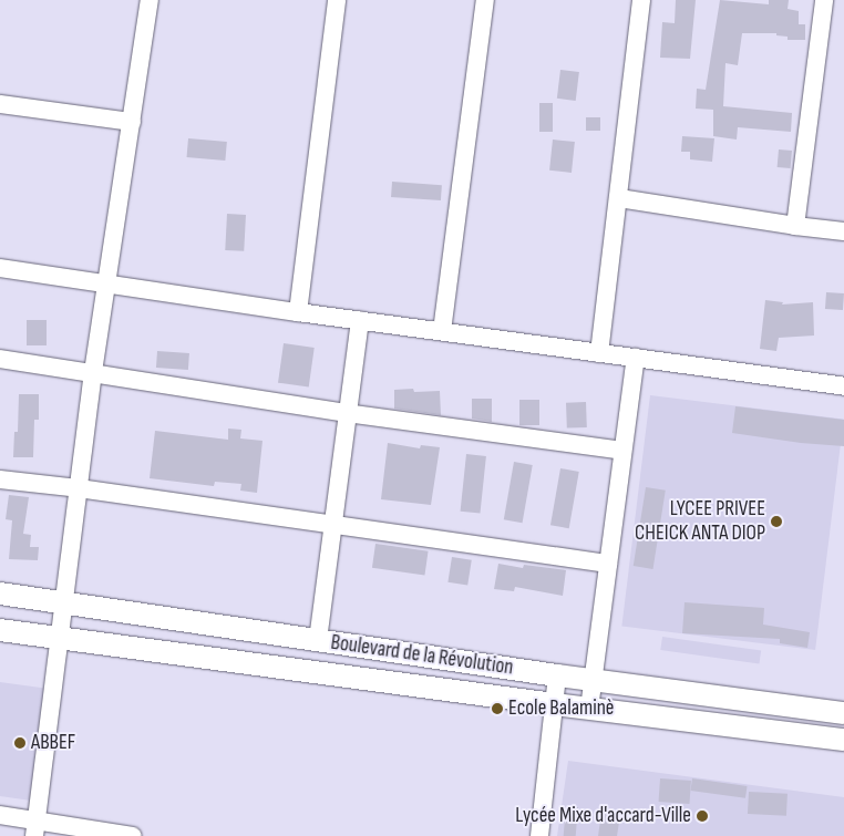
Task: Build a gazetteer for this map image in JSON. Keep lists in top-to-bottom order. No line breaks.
{"streets":{"main road":["Boulevard de la Révolution"]},"places":["LYCEE PRIVEE CHEICK ANTA DIOP","Ecole Balaminè","ABBEF","Lycée Mixe d'accard-Ville"]}
